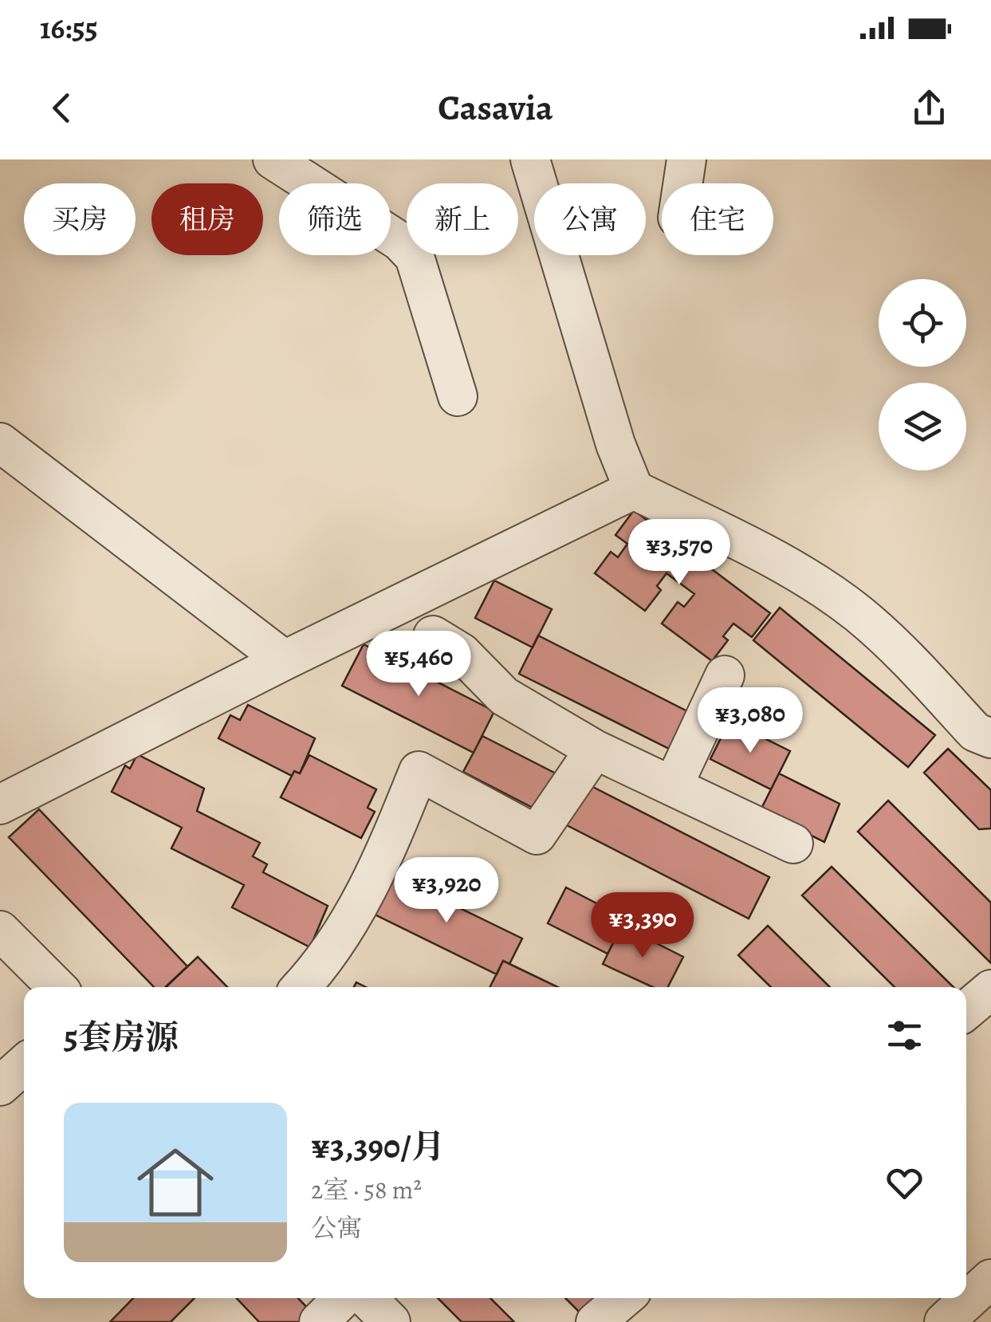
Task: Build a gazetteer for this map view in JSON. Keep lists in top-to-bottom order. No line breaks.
{"page":{"status":"16:55","header":"Casavia","chip":["买房","租房","筛选","新上","公寓","住宅"],"price":["¥3,570","¥5,460","¥3,080","¥3,920","¥3,390"],"heading":"5套房源","list":[{"name":"¥3,390/月","note":"2室 · 58 m² · 公寓"}]}}
